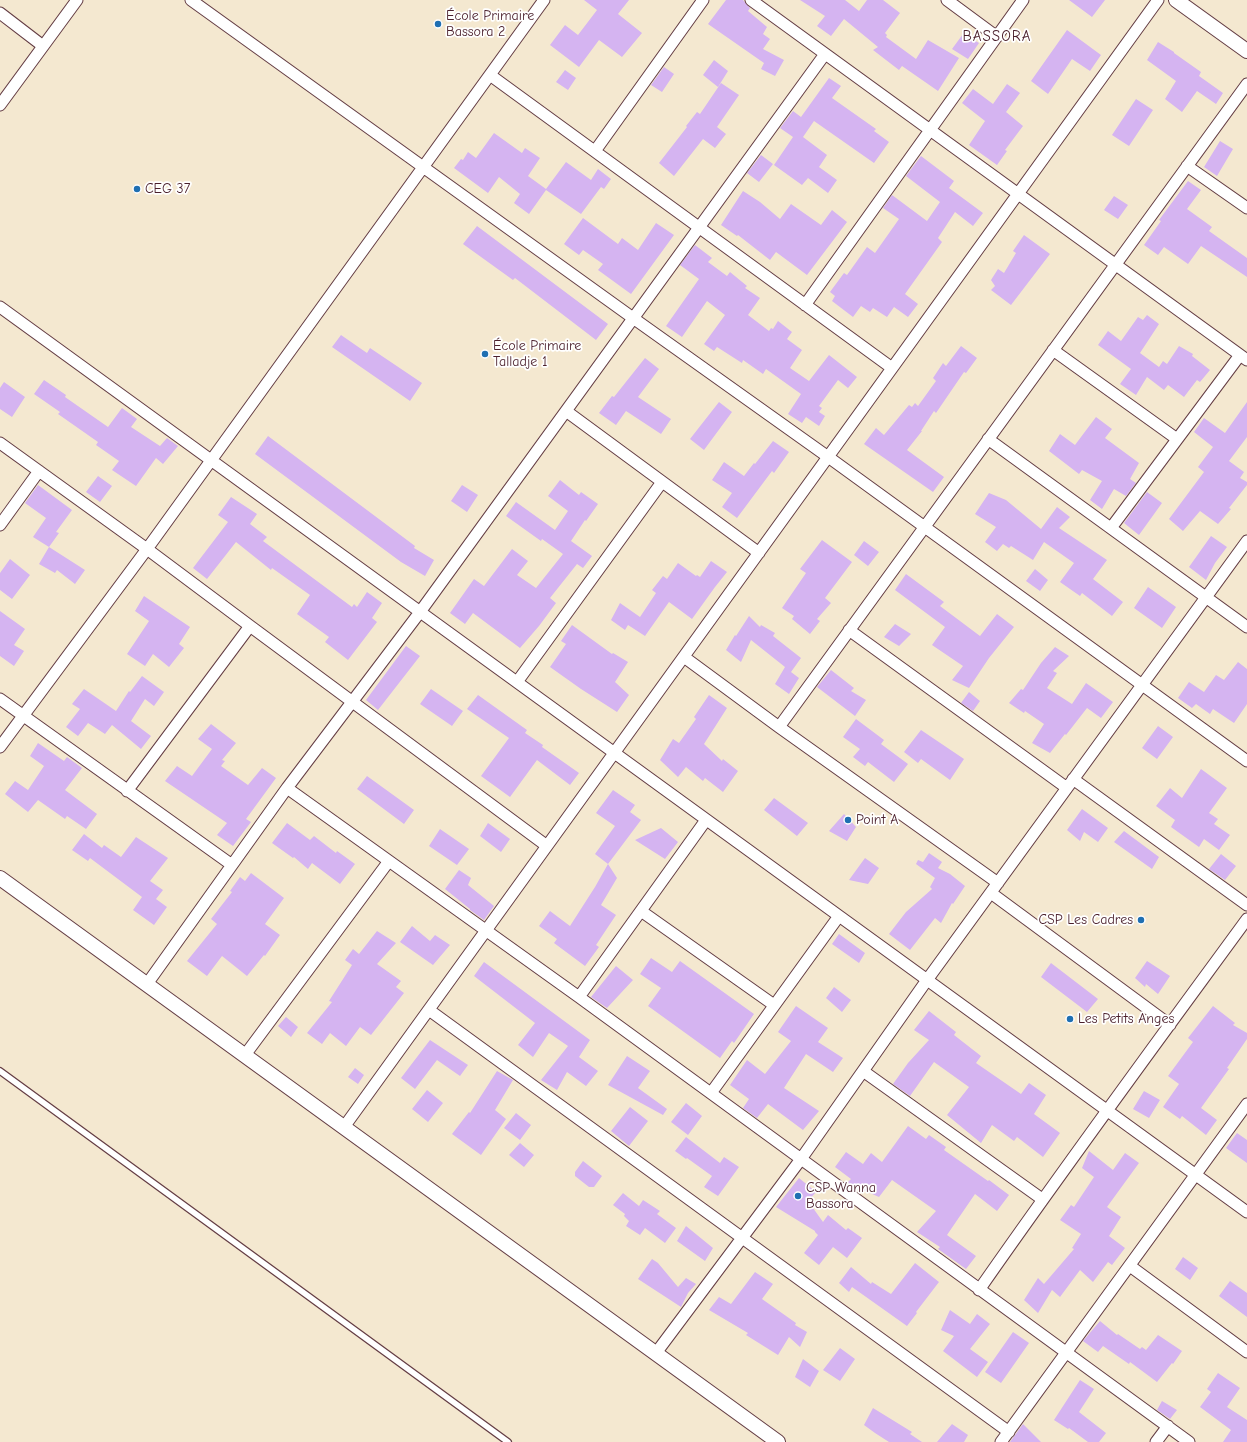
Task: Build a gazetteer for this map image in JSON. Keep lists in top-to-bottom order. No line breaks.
{"districts":["BASSORA"],"places":["École Primaire Bassora 2","CEG 37","École Primaire Talladje 1","Point A","CSP Les Cadres","Les Petits Anges","CSP Wanna Bassora"]}
